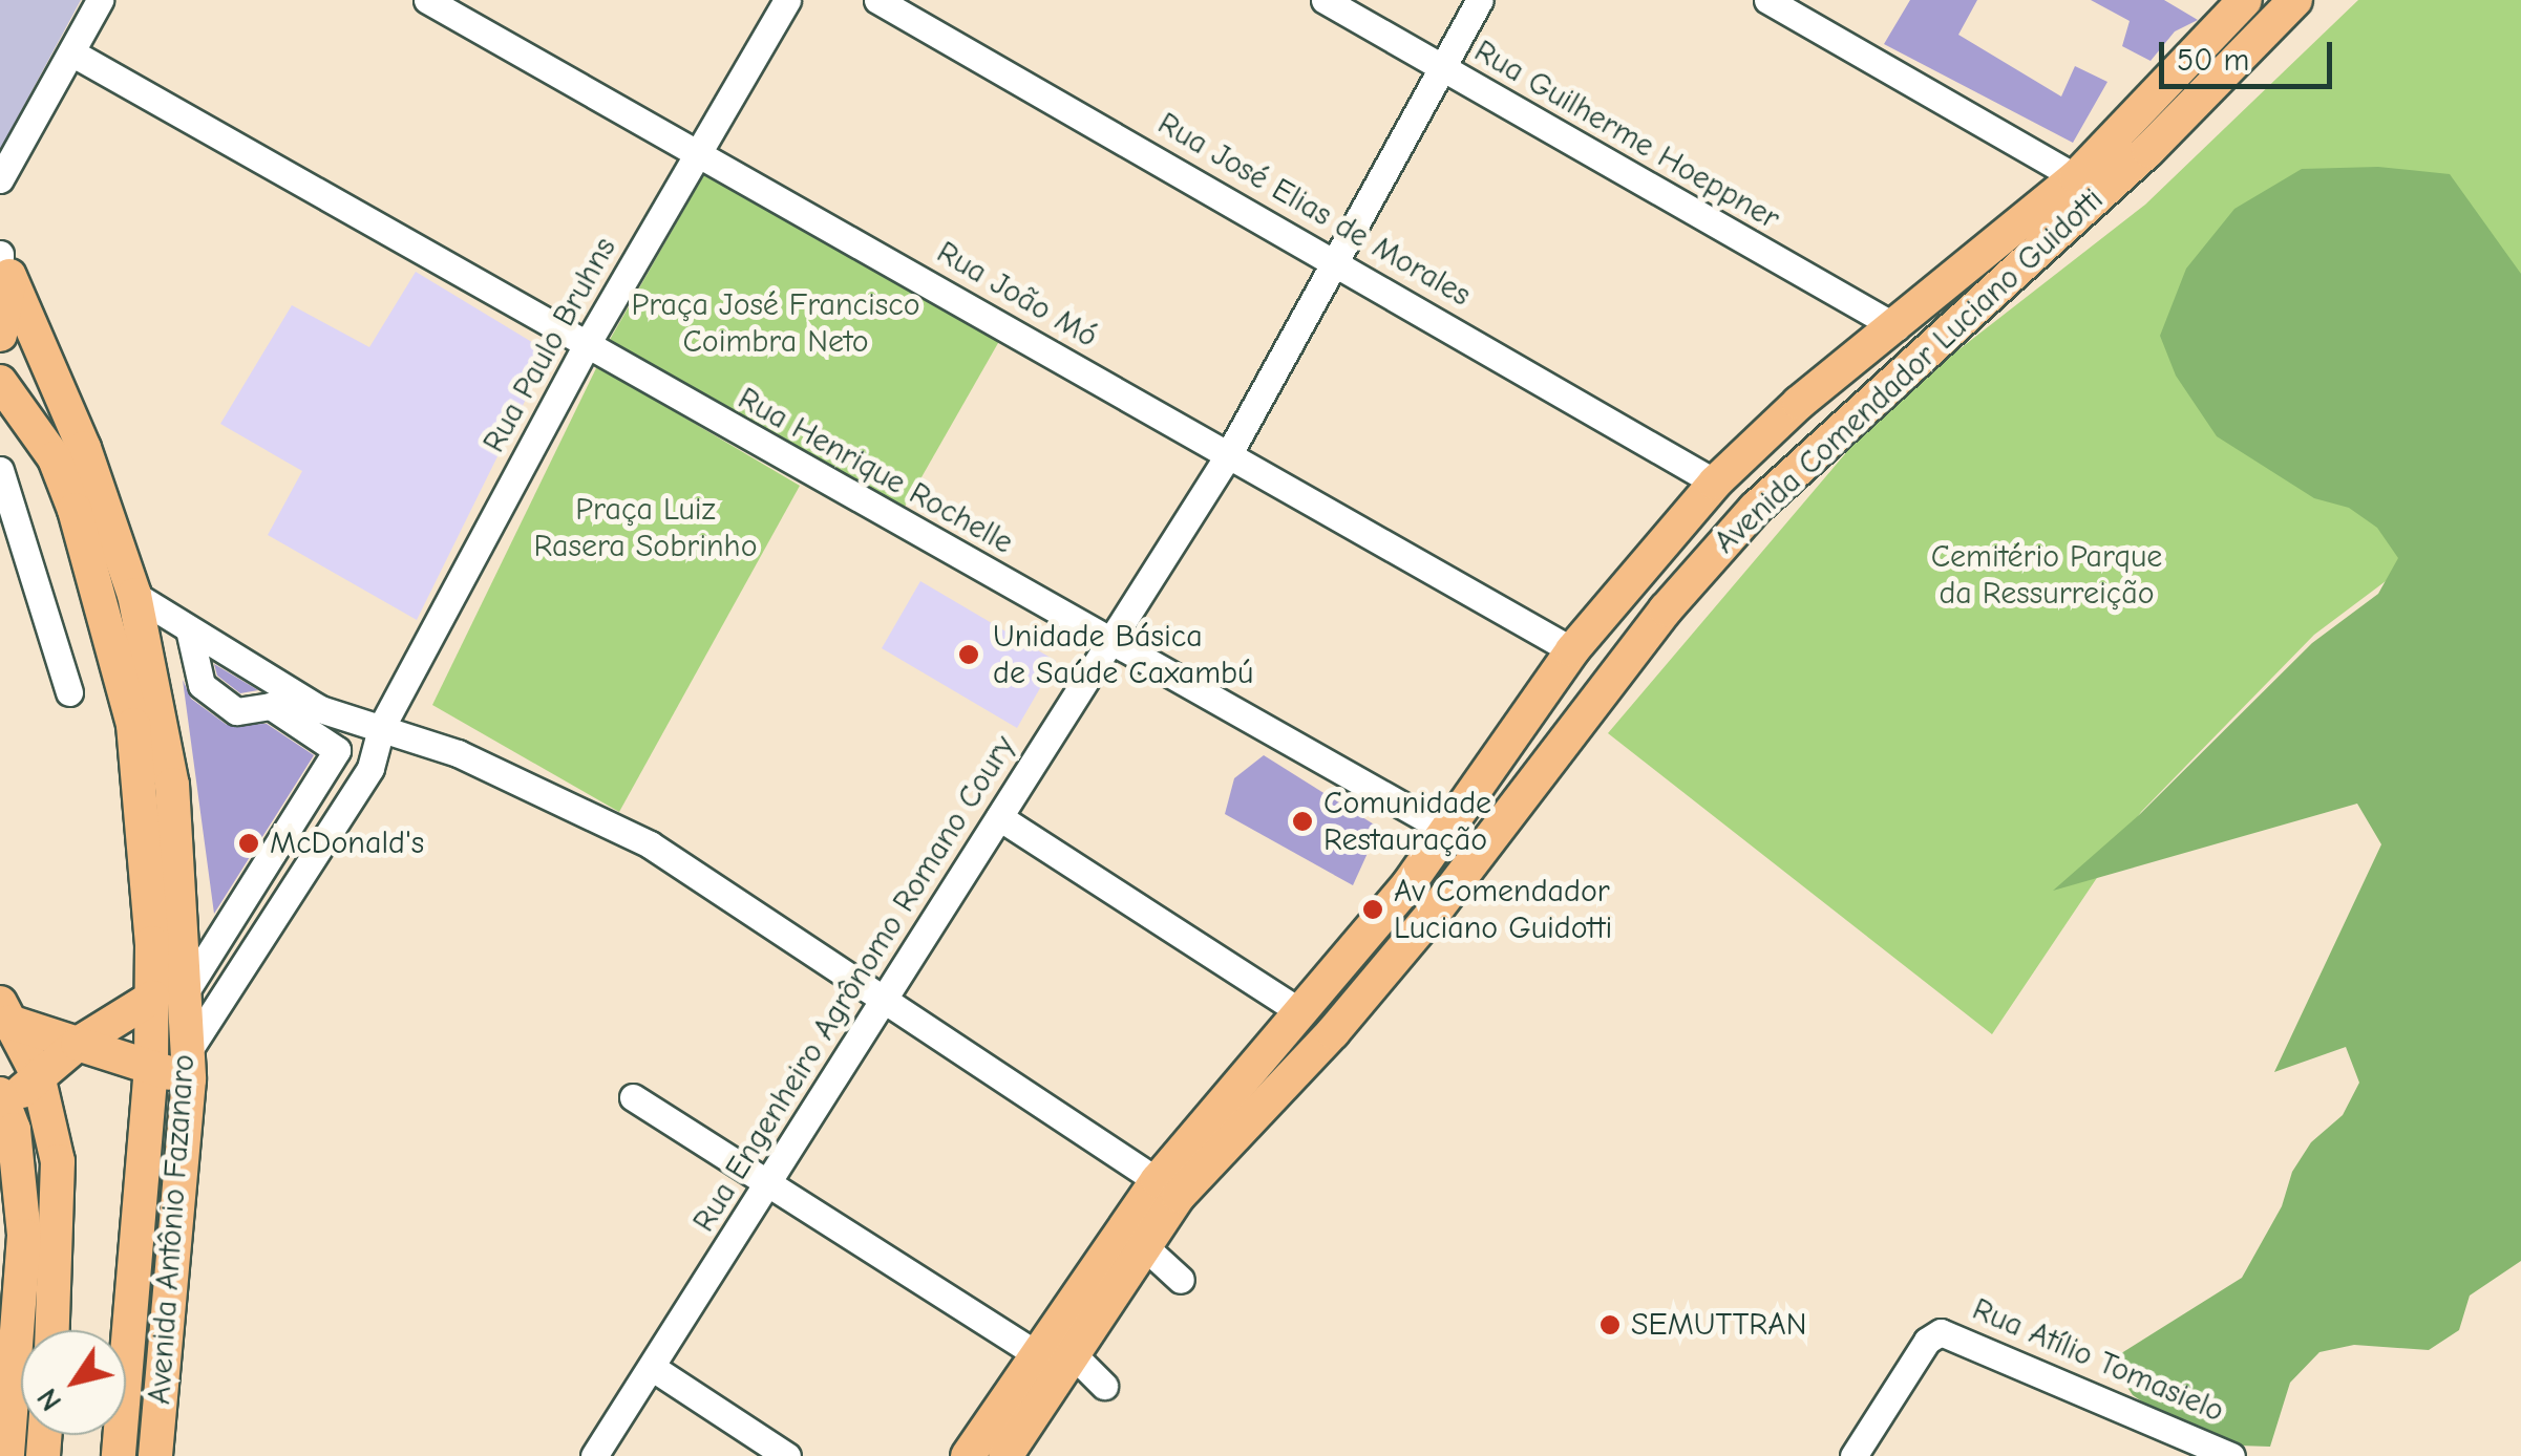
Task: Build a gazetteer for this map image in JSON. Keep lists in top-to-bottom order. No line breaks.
{"streets":{"main road":["Avenida Comendador Luciano Guidotti","Avenida Antônio Fazanaro"],"street":["Rua Guilherme Hoeppner","Rua José Elias de Morales","Rua João Mó","Rua Paulo Bruhns","Rua Henrique Rochelle","Rua Engenheiro Agrônomo Romano Coury","Rua Atílio Tomasielo"]},"crossings":[["Rua Guilherme Hoeppner","Avenida Comendador Luciano Guidotti"],["Rua Guilherme Hoeppner","Rua Engenheiro Agrônomo Romano Coury"],["Rua José Elias de Morales","Avenida Comendador Luciano Guidotti"],["Rua José Elias de Morales","Rua Engenheiro Agrônomo Romano Coury"],["Rua João Mó","Rua Paulo Bruhns"],["Rua João Mó","Avenida Comendador Luciano Guidotti"],["Rua João Mó","Rua Engenheiro Agrônomo Romano Coury"],["Rua Paulo Bruhns","Rua Henrique Rochelle"],["Rua Paulo Bruhns","Avenida Antônio Fazanaro"],["Avenida Comendador Luciano Guidotti","Rua Henrique Rochelle"],["Rua Henrique Rochelle","Rua Engenheiro Agrônomo Romano Coury"]],"parks":["Praça José Francisco Coimbra Neto","Praça Luiz Rasera Sobrinho","Cemitério Parque da Ressurreição"],"places":["Unidade Básica de Saúde Caxambú","Comunidade Restauração","McDonald's","Av Comendador Luciano Guidotti","SEMUTTRAN"],"scale_bar":"50 m","north":"bottom left"}
